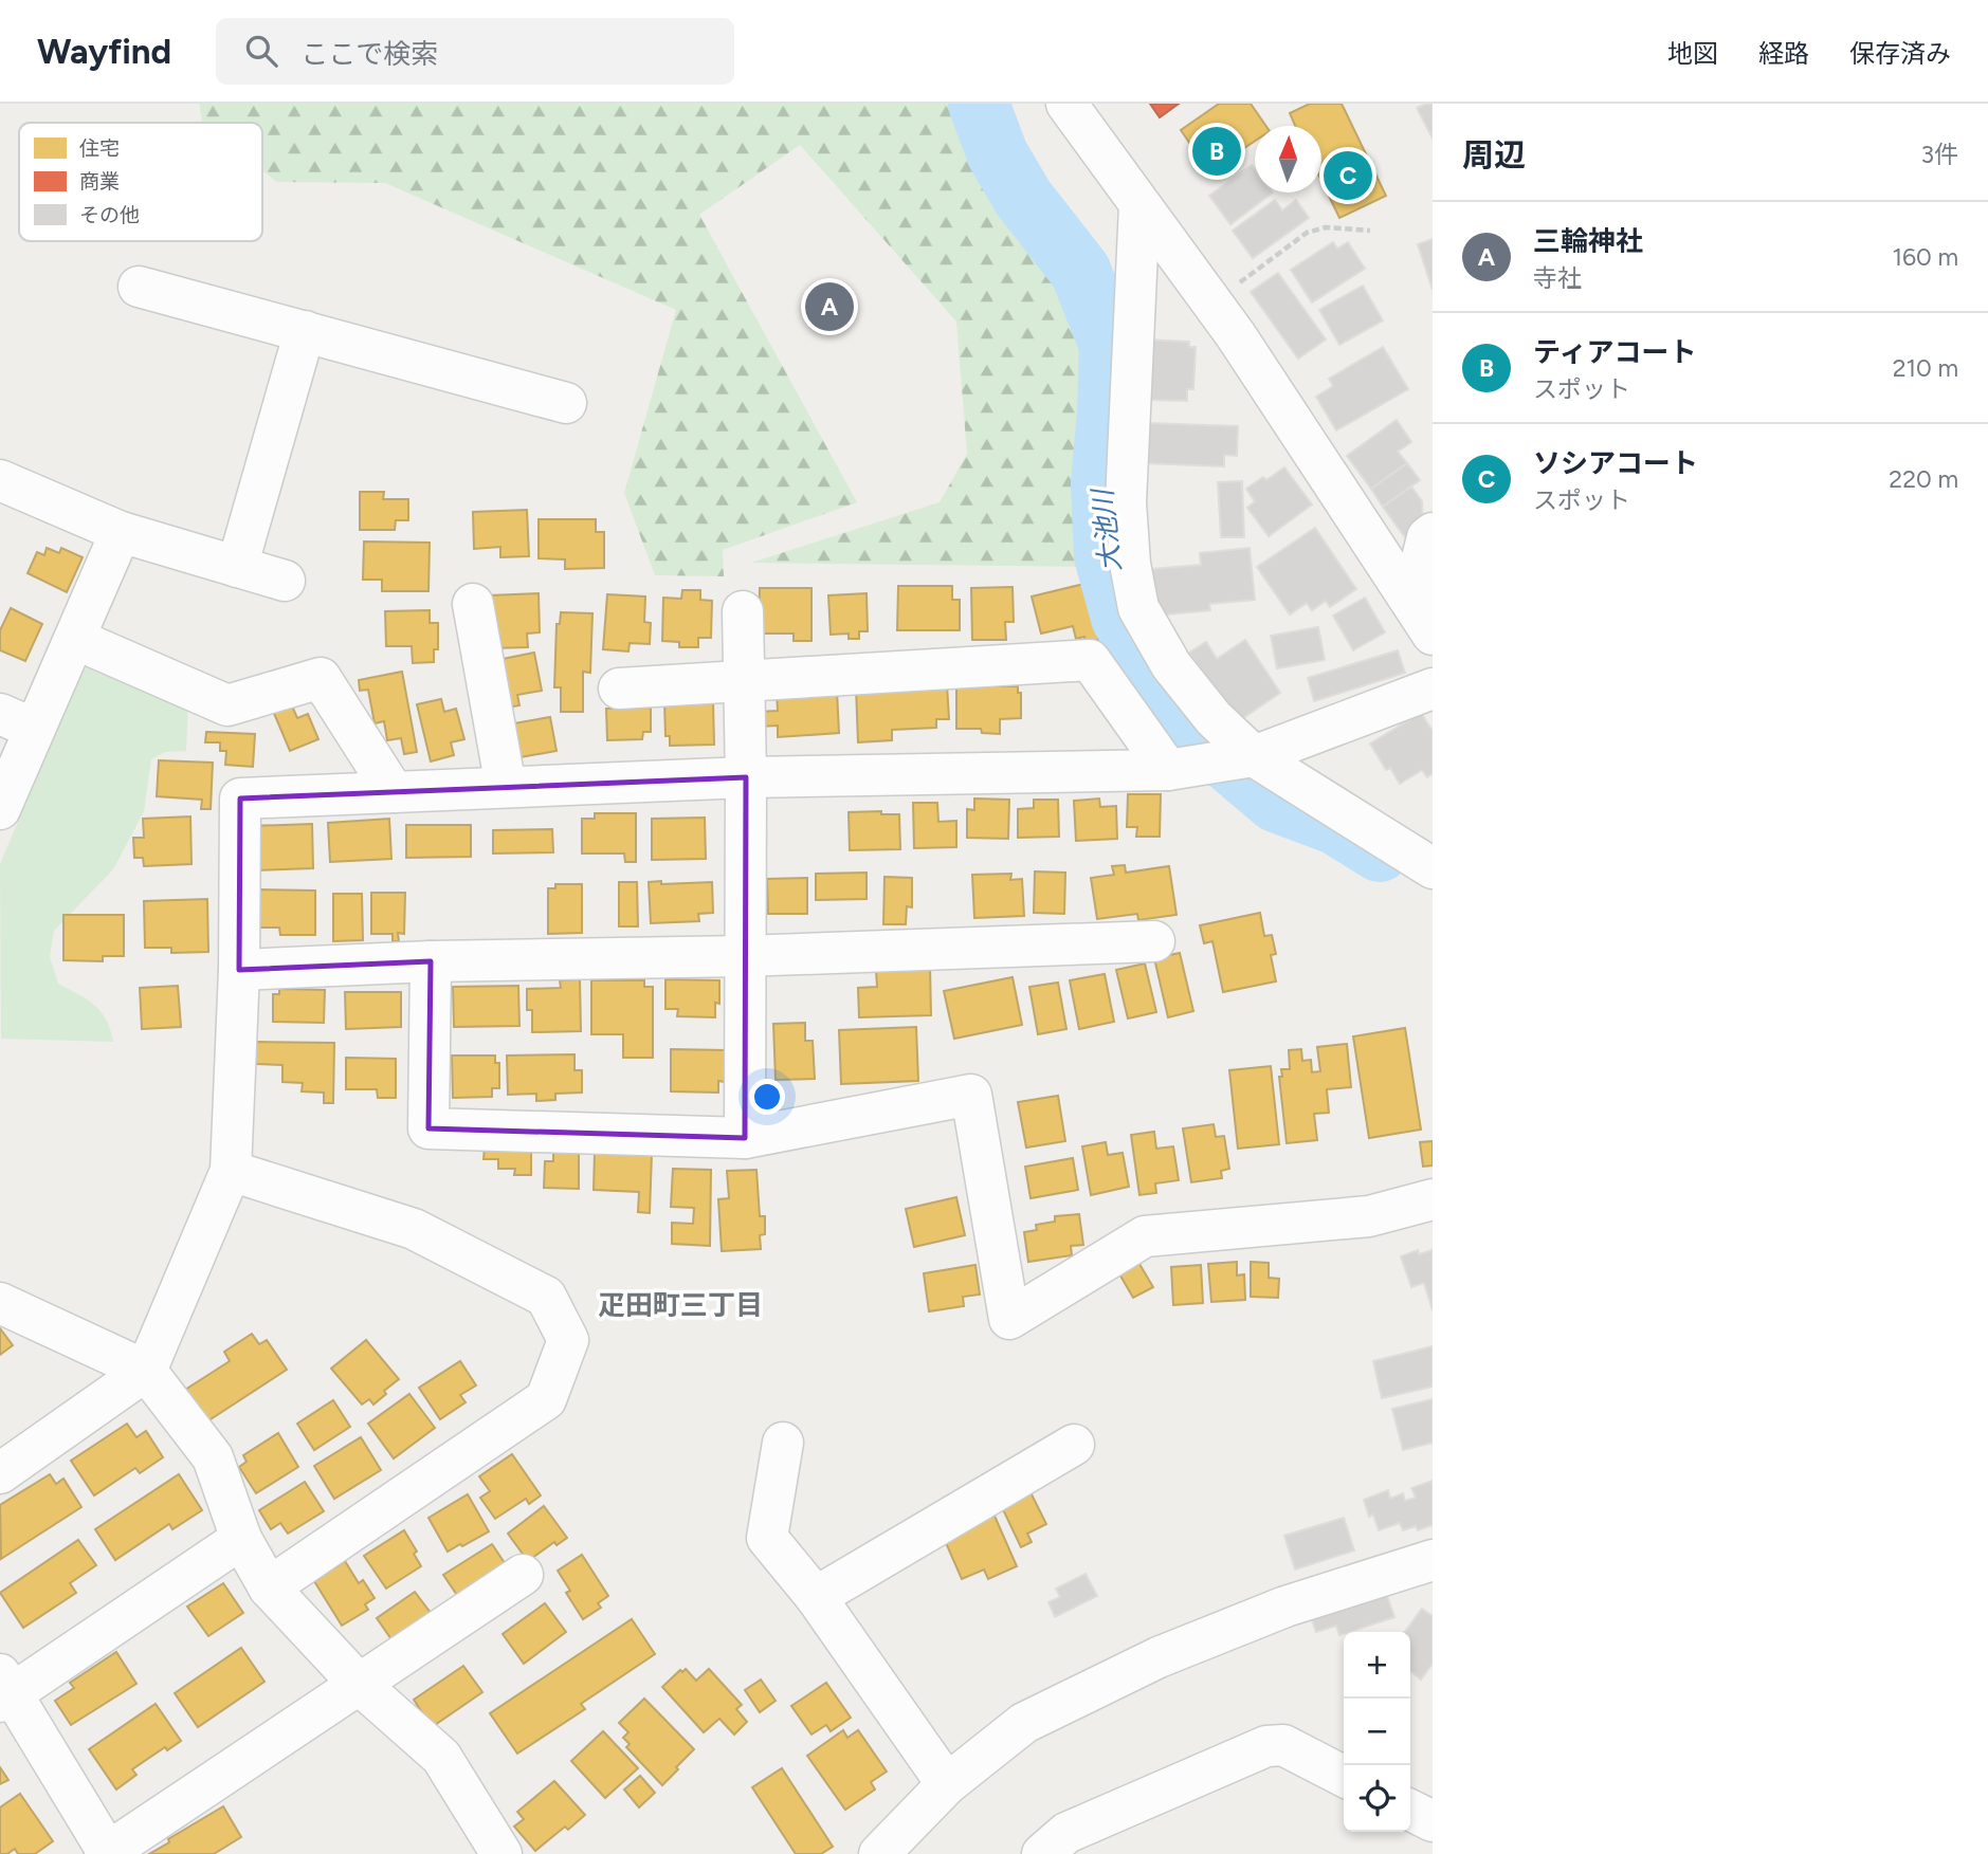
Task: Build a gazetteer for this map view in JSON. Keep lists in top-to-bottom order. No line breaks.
{"districts":["疋田町三丁目"],"water":["大池川"],"legend":["住宅","商業","その他"],"north":"top","page":{"header":"Wayfind","search":"ここで検索","nav":["地図","経路","保存済み"],"heading":["周辺","3件"],"pins":["B","C","A"],"list":[{"mark":"A","name":"三輪神社","note":"寺社","value":"160 m"},{"mark":"B","name":"ティアコート","note":"スポット","value":"210 m"},{"mark":"C","name":"ソシアコート","note":"スポット","value":"220 m"}],"map_buttons":["+","−"]}}
